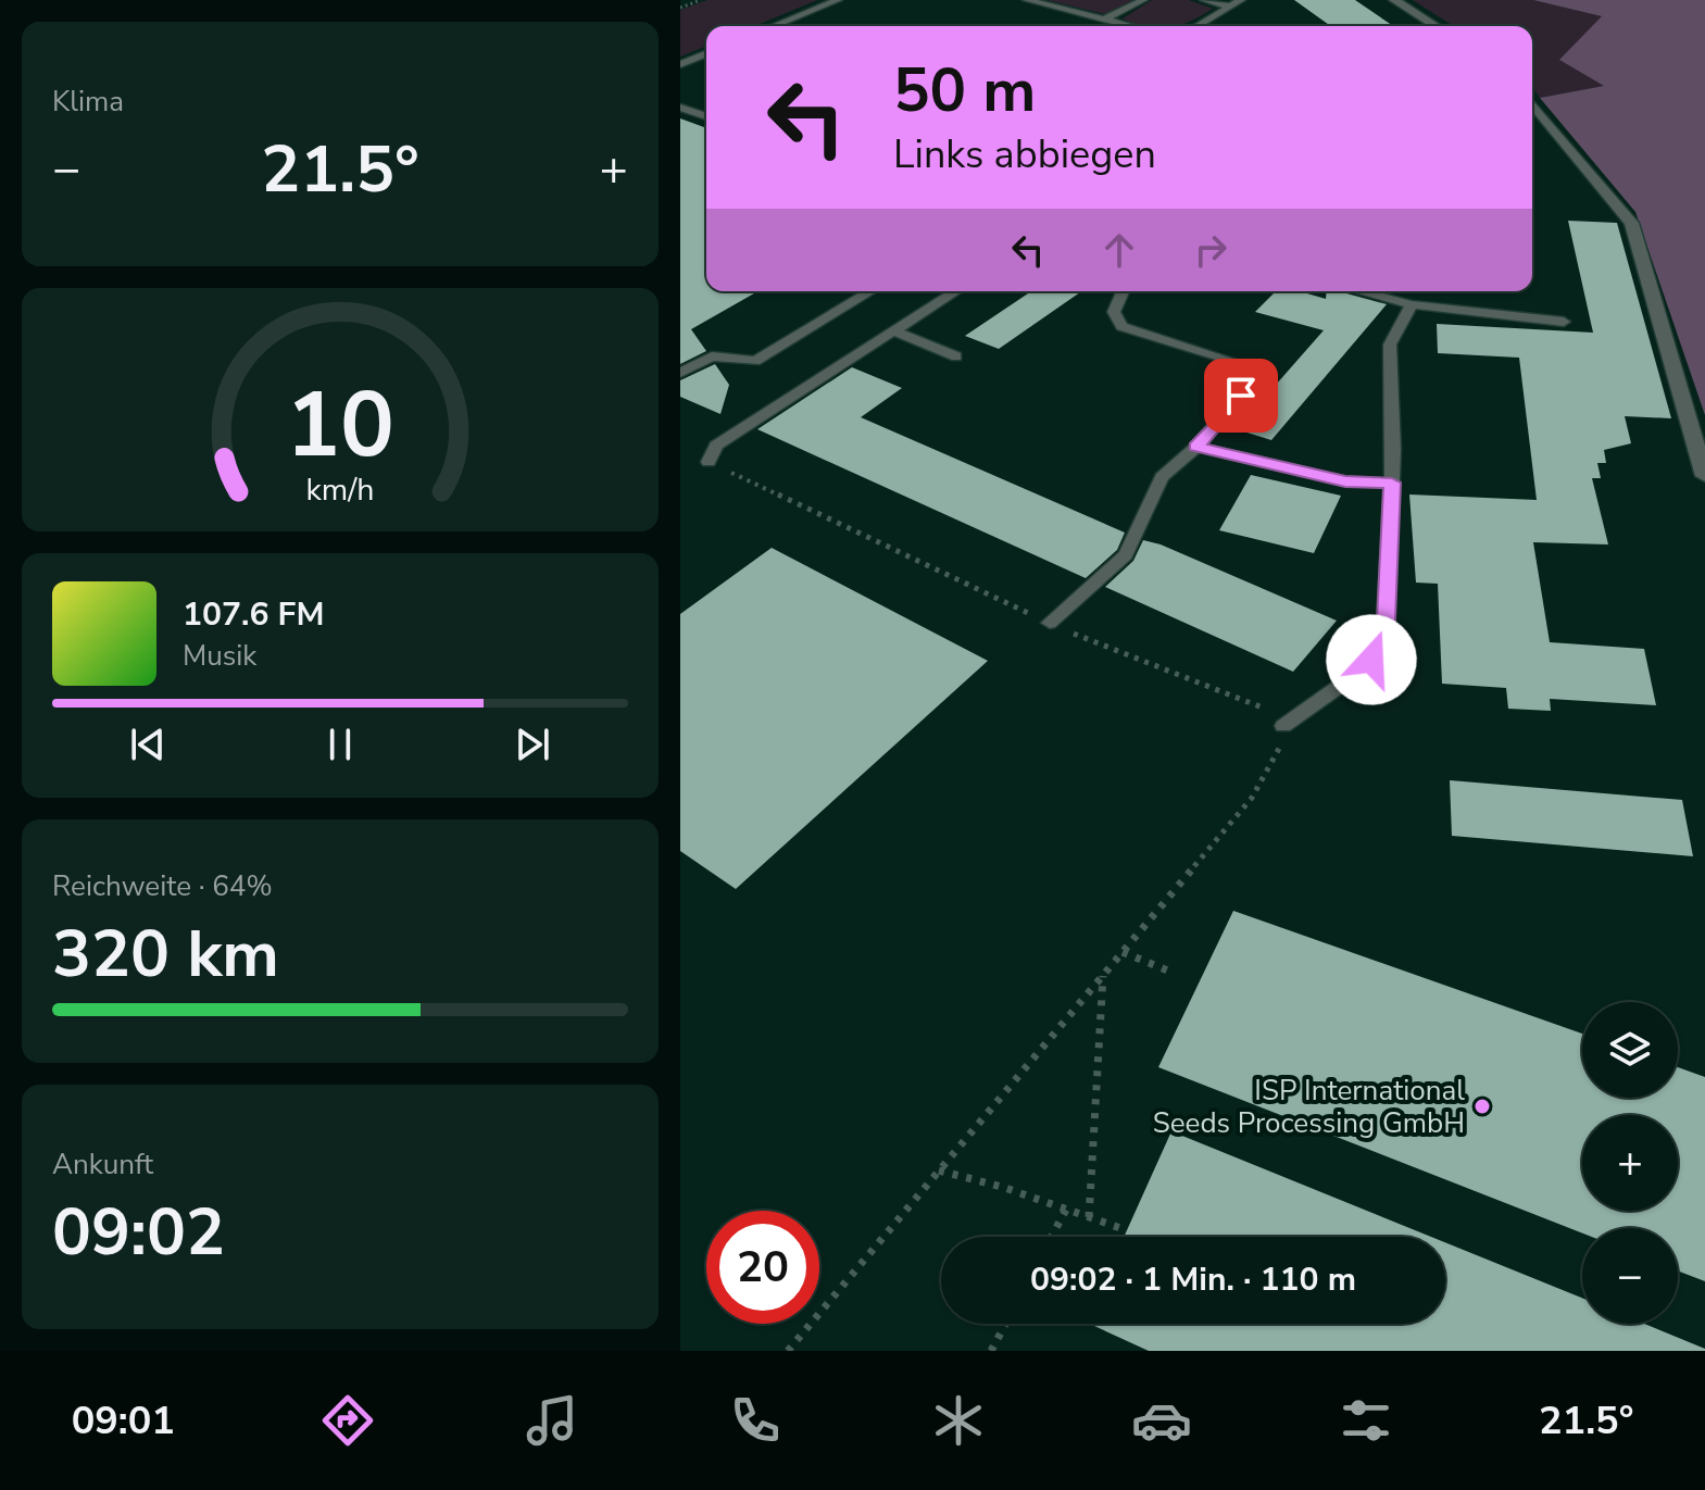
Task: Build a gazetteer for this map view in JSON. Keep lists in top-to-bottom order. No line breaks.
{"places":["ISP International Seeds Processing GmbH"],"page":{"tile":["Klima",["Reichweite · 64%","320 km"],["Ankunft","09:02"]],"turn":["50 m","Links abbiegen"],"heat":["−","21.5°","+"],"song":["107.6 FM","Musik"],"map_buttons":["+","−"],"limit":"20","trip":"09:02 · 1 Min. · 110 m","tabs":["09:01","21.5°"],"gauge":["10","km/h"]}}
